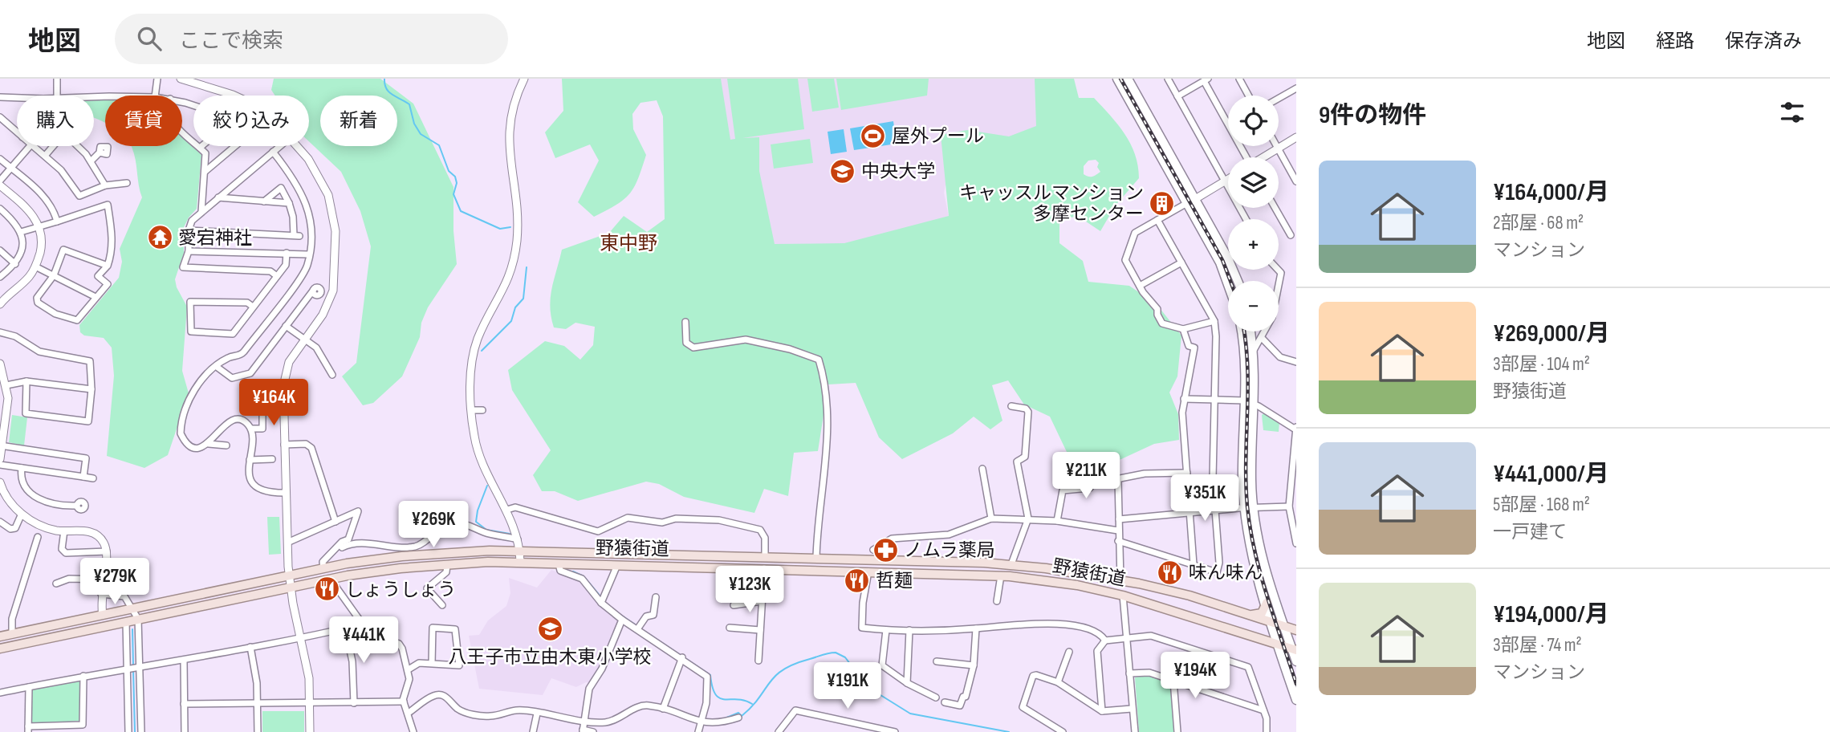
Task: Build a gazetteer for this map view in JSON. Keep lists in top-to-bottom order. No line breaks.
{"streets":{"main road":["野猿街道"]},"districts":["東中野"],"places":{"sports":["屋外プール"],"school or university":["中央大学","八王子市立由木東小学校"],"building":["キャッスルマンション 多摩センター"],"temple":["愛宕神社"],"pharmacy":["ノムラ薬局"],"restaurant":["味ん味ん","哲麺","しょうしょう"]},"page":{"header":"地図","search":"ここで検索","nav":["地図","経路","保存済み"],"heading":"9件の物件","map_buttons":["+","−"],"chip":["購入","賃貸","絞り込み","新着"],"list":[{"name":"¥164,000/月","note":"2部屋 · 68 m² · マンション"},{"name":"¥269,000/月","note":"3部屋 · 104 m² · 野猿街道"},{"name":"¥441,000/月","note":"5部屋 · 168 m² · 一戸建て"},{"name":"¥194,000/月","note":"3部屋 · 74 m² · マンション"}],"price":["¥164K","¥211K","¥351K","¥269K","¥279K","¥123K","¥441K","¥194K","¥191K"]}}
